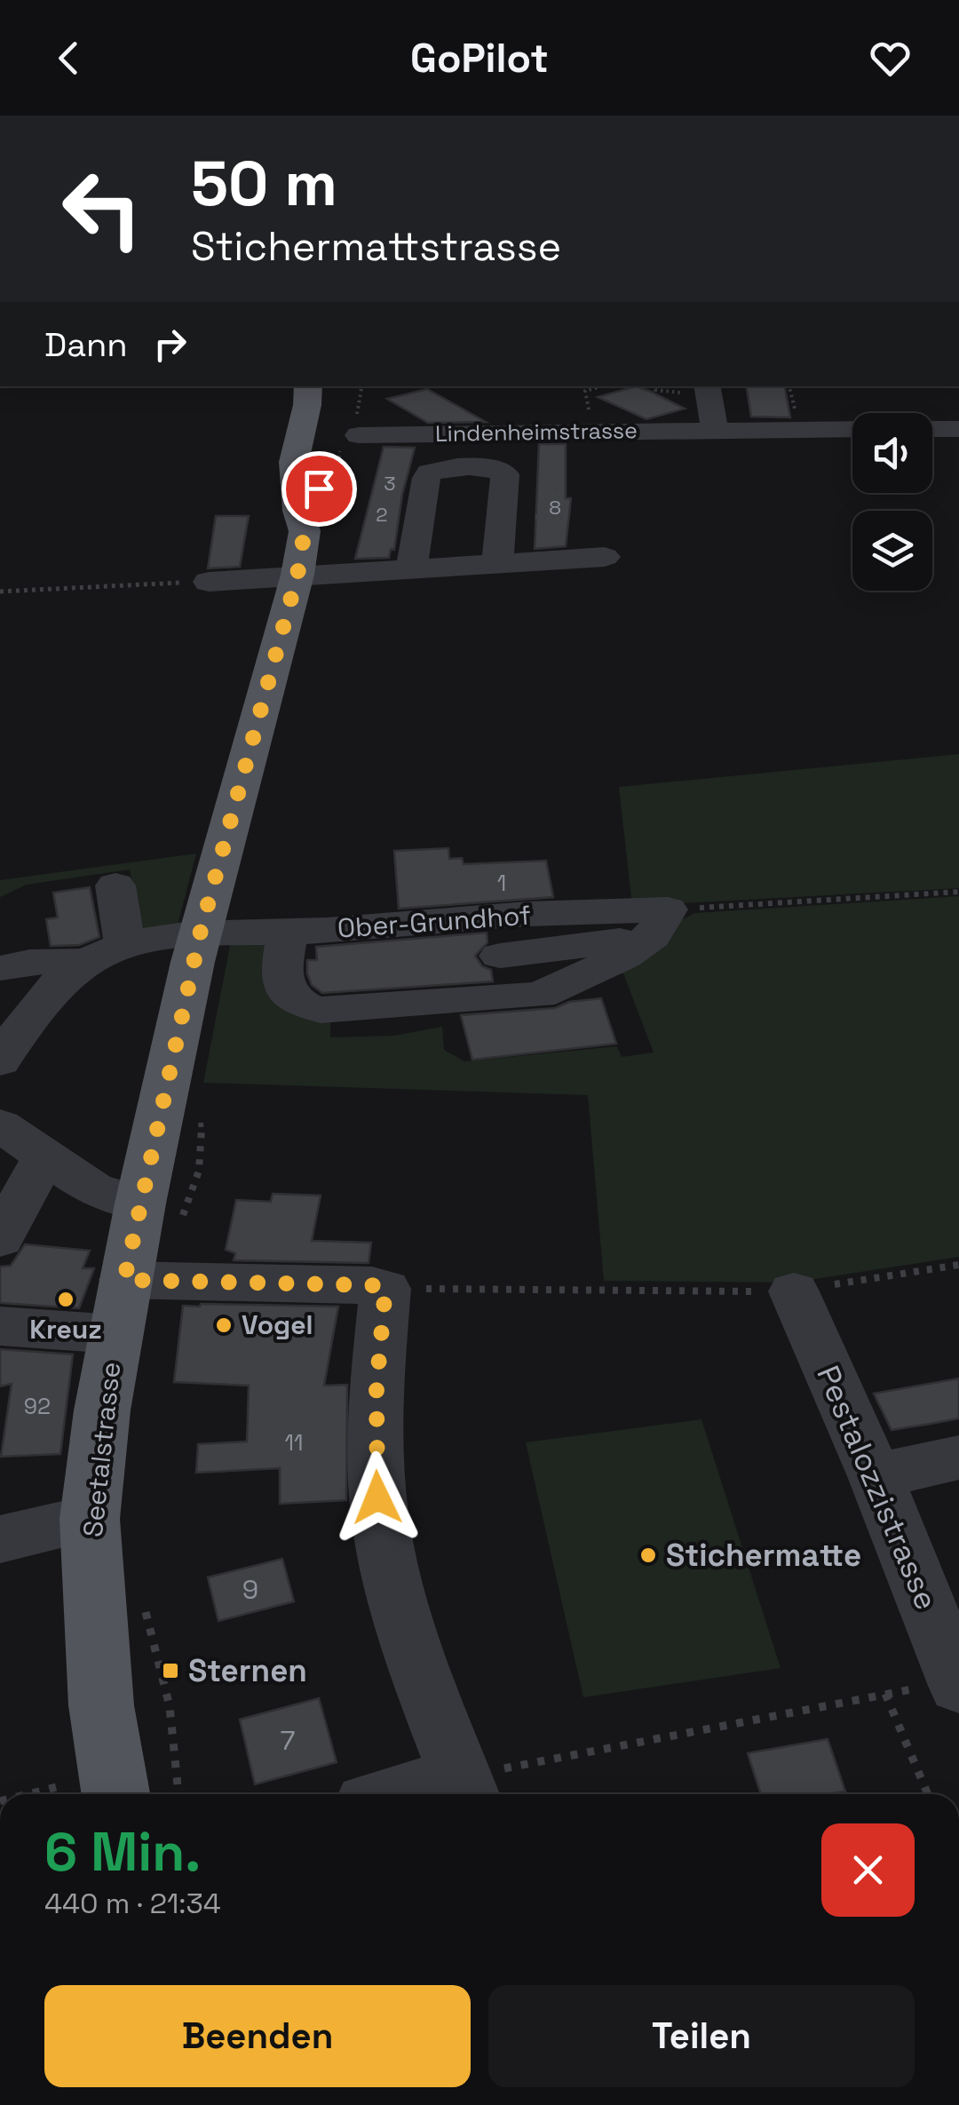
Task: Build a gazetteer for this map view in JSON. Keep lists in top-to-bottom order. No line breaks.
{"streets":{"main road":["Seetalstrasse"],"street":["Lindenheimstrasse","Ober-Grundhof","Pestalozzistrasse"]},"crossings":[["Ober-Grundhof","Seetalstrasse"]],"places":{"other":["Kreuz","Vogel","Stichermatte"],"transit":["Sternen"]},"house_numbers":["3","8","2","1","92","11","9","7"],"page":{"header":"GoPilot","turn":["50 m","Stichermattstrasse"],"then":"Dann","heading":["6 Min.","440 m · 21:34"],"buttons":["Beenden","Teilen"]}}
